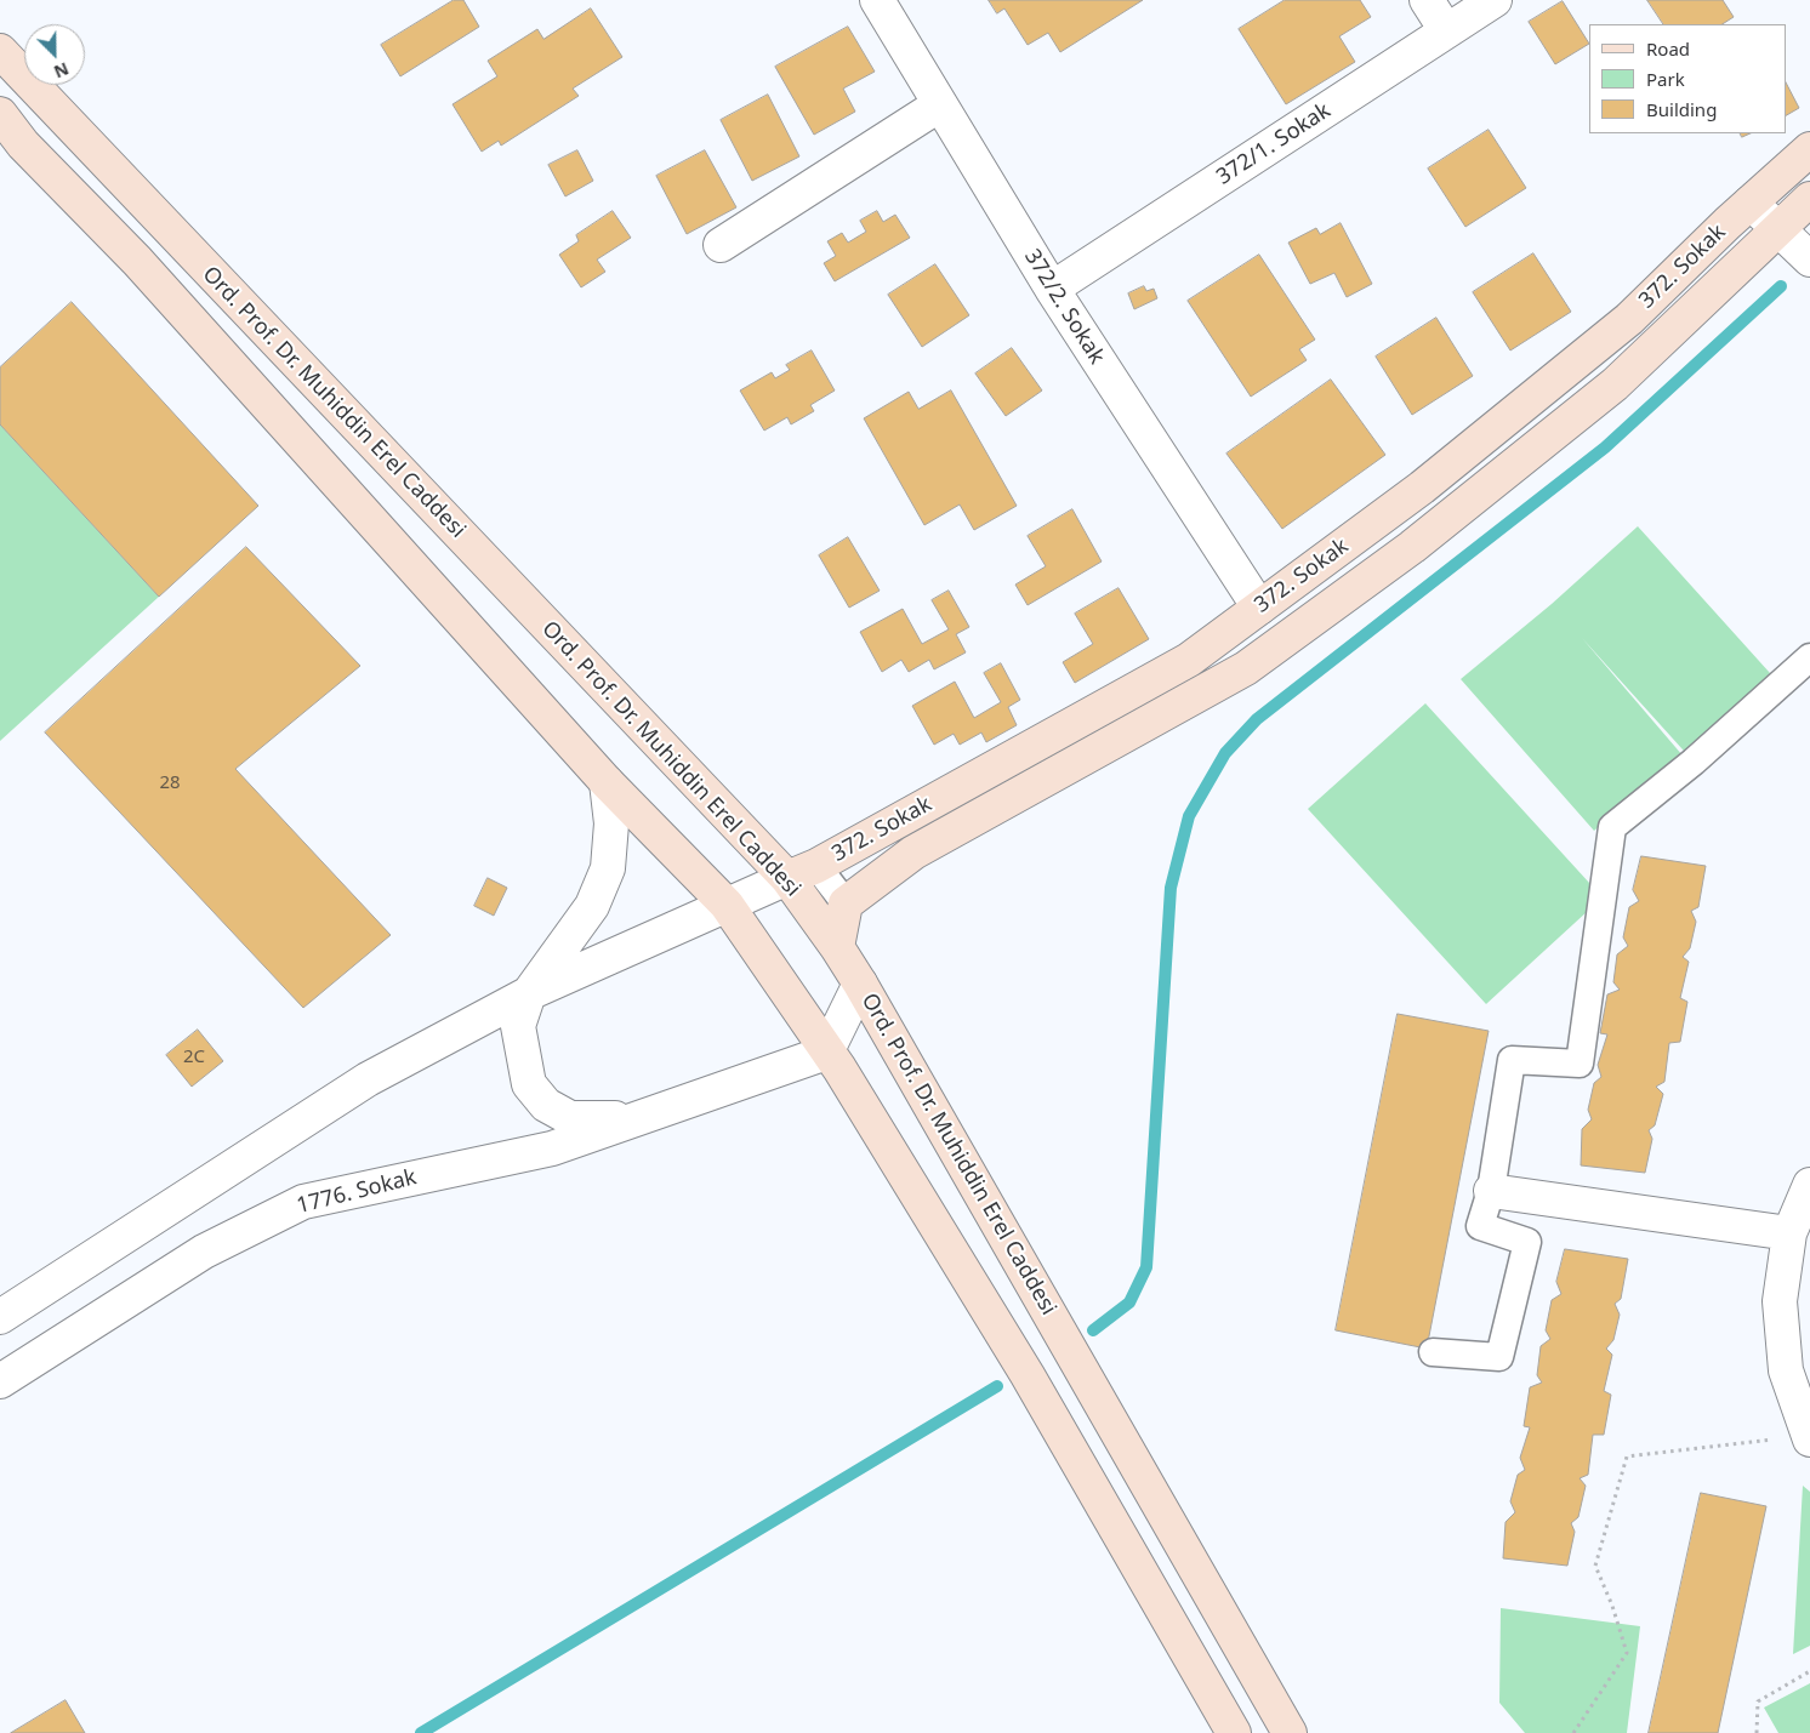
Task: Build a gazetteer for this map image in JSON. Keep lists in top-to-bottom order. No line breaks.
{"streets":{"main road":["372. Sokak","Ord. Prof. Dr. Muhiddin Erel Caddesi"],"street":["372/1. Sokak","372/2. Sokak","1776. Sokak"]},"crossings":[["372/1. Sokak","372/2. Sokak"],["372. Sokak","372/2. Sokak"],["372. Sokak","Ord. Prof. Dr. Muhiddin Erel Caddesi"],["372. Sokak","1776. Sokak"],["Ord. Prof. Dr. Muhiddin Erel Caddesi","1776. Sokak"]],"house_numbers":["28","2C"],"legend":["Road","Park","Building"],"north":"bottom right"}
